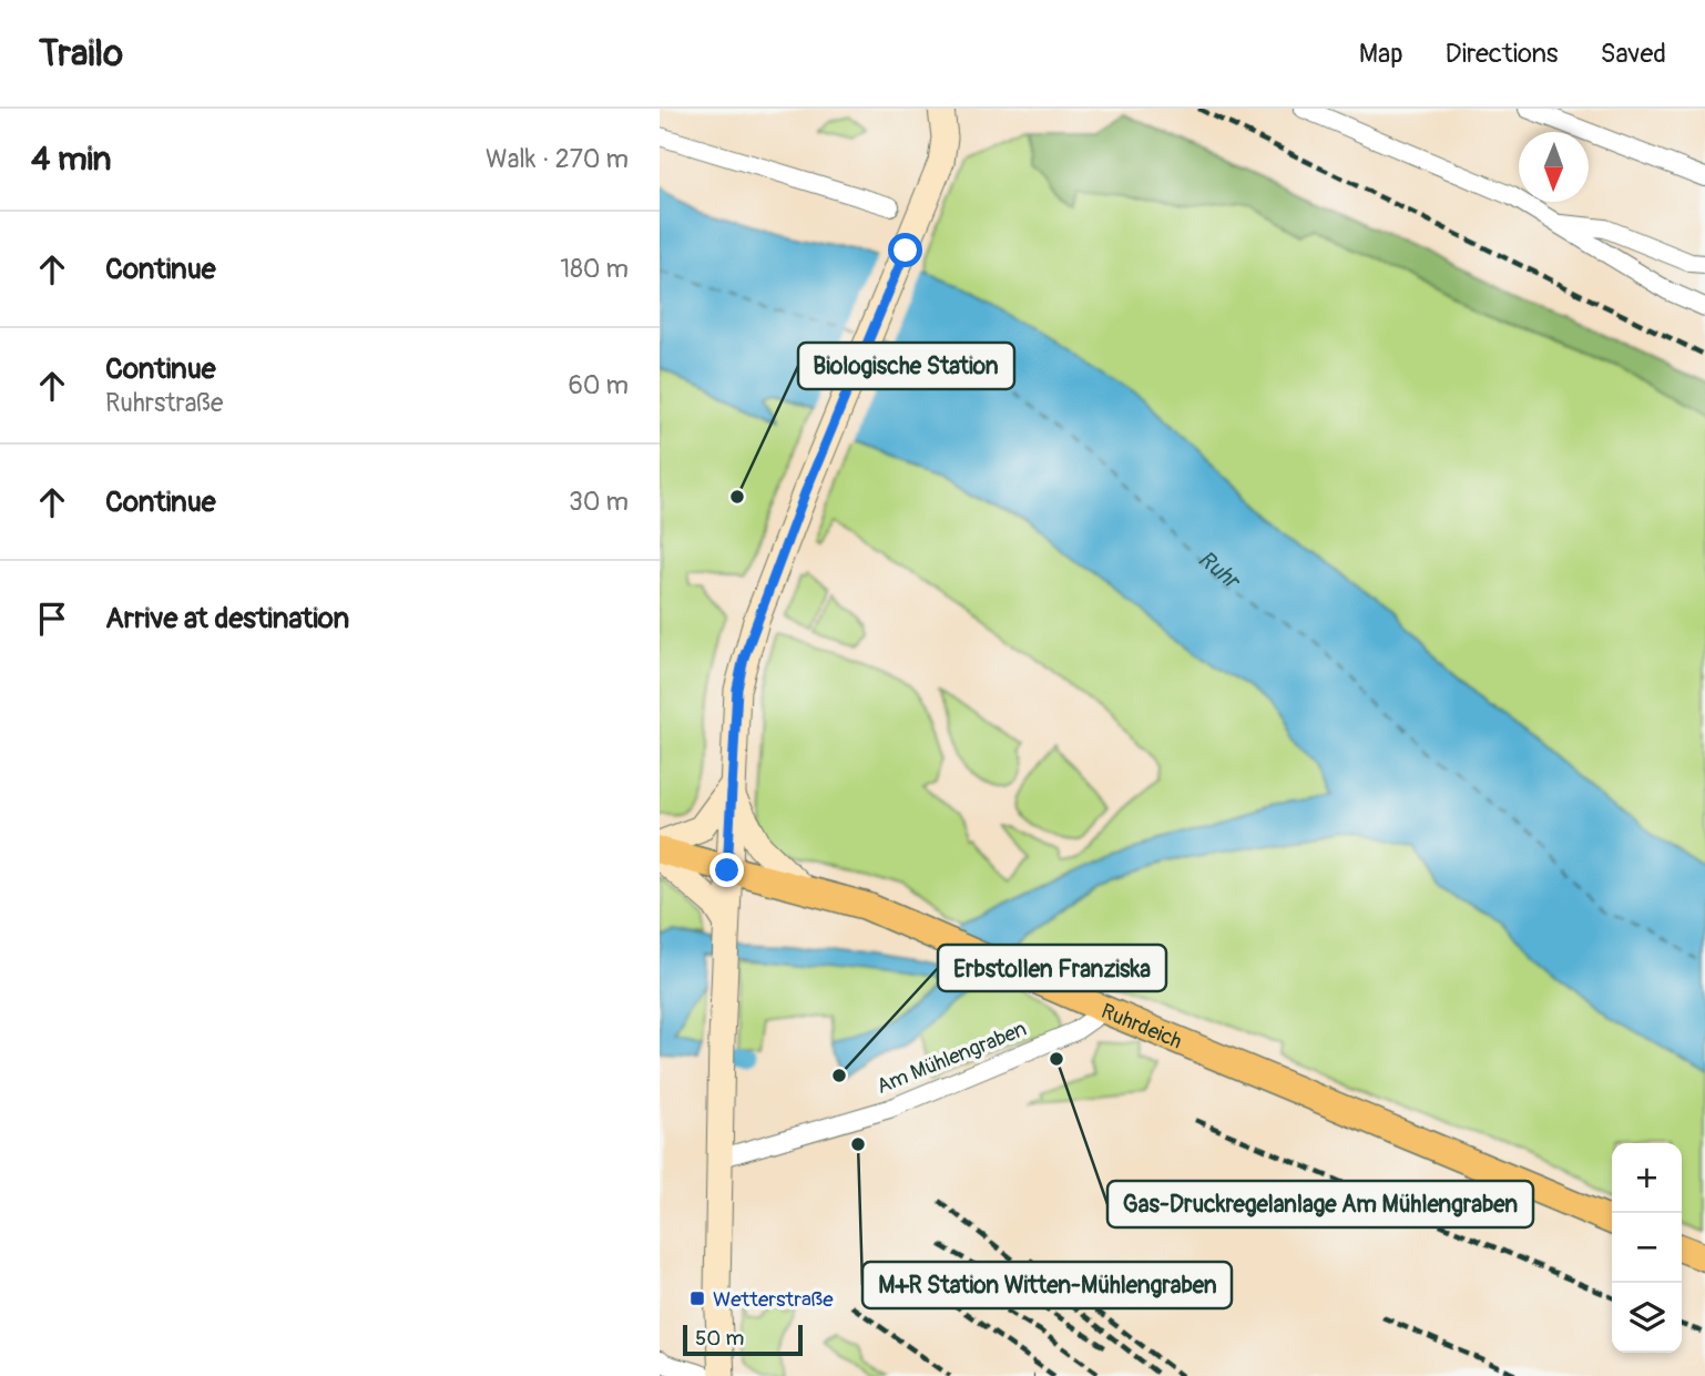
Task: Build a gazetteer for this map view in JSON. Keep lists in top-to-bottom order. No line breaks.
{"streets":{"main road":["Ruhrdeich"],"street":["Am Mühlengraben"]},"crossings":[["Ruhrdeich","Am Mühlengraben"]],"water":["Ruhr"],"places":{"other":["Biologische Station","Gas-Druckregelanlage Am Mühlengraben","Erbstollen Franziska","M+R Station Witten-Mühlengraben"],"transit":["Wetterstraße"]},"scale_bar":"50 m","north":"bottom","page":{"header":"Trailo","nav":["Map","Directions","Saved"],"heading":["4 min","Walk · 270 m"],"list":[["Continue","180 m"],["Continue","Ruhrstraße","60 m"],["Continue","30 m"],"Arrive at destination"],"map_buttons":["+","−"],"scale":"50 m"}}
